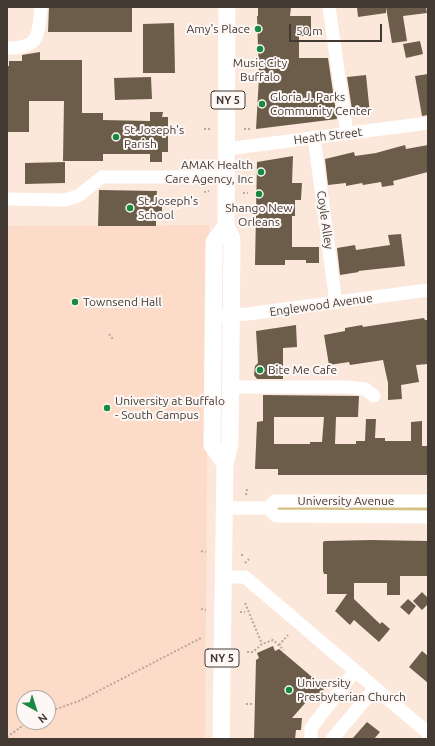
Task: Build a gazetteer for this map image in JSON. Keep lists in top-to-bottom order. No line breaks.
{"streets":{"main road":["NY 5"],"street":["Heath Street","Coyle Alley","Englewood Avenue","University Avenue"]},"crossings":[["NY 5","Heath Street"],["NY 5","Englewood Avenue"],["NY 5","University Avenue"],["Heath Street","Coyle Alley"],["Coyle Alley","Englewood Avenue"]],"places":["Amy's Place","Music City Buffalo","Gloria J. Parks Community Center","St Joseph's Parish","AMAK Health Care Agency, Inc","Shango New Orleans","St Joseph's School","Townsend Hall","Bite Me Cafe","University at Buffalo - South Campus","University Presbyterian Church"],"scale_bar":"50 m","north":"bottom right"}
